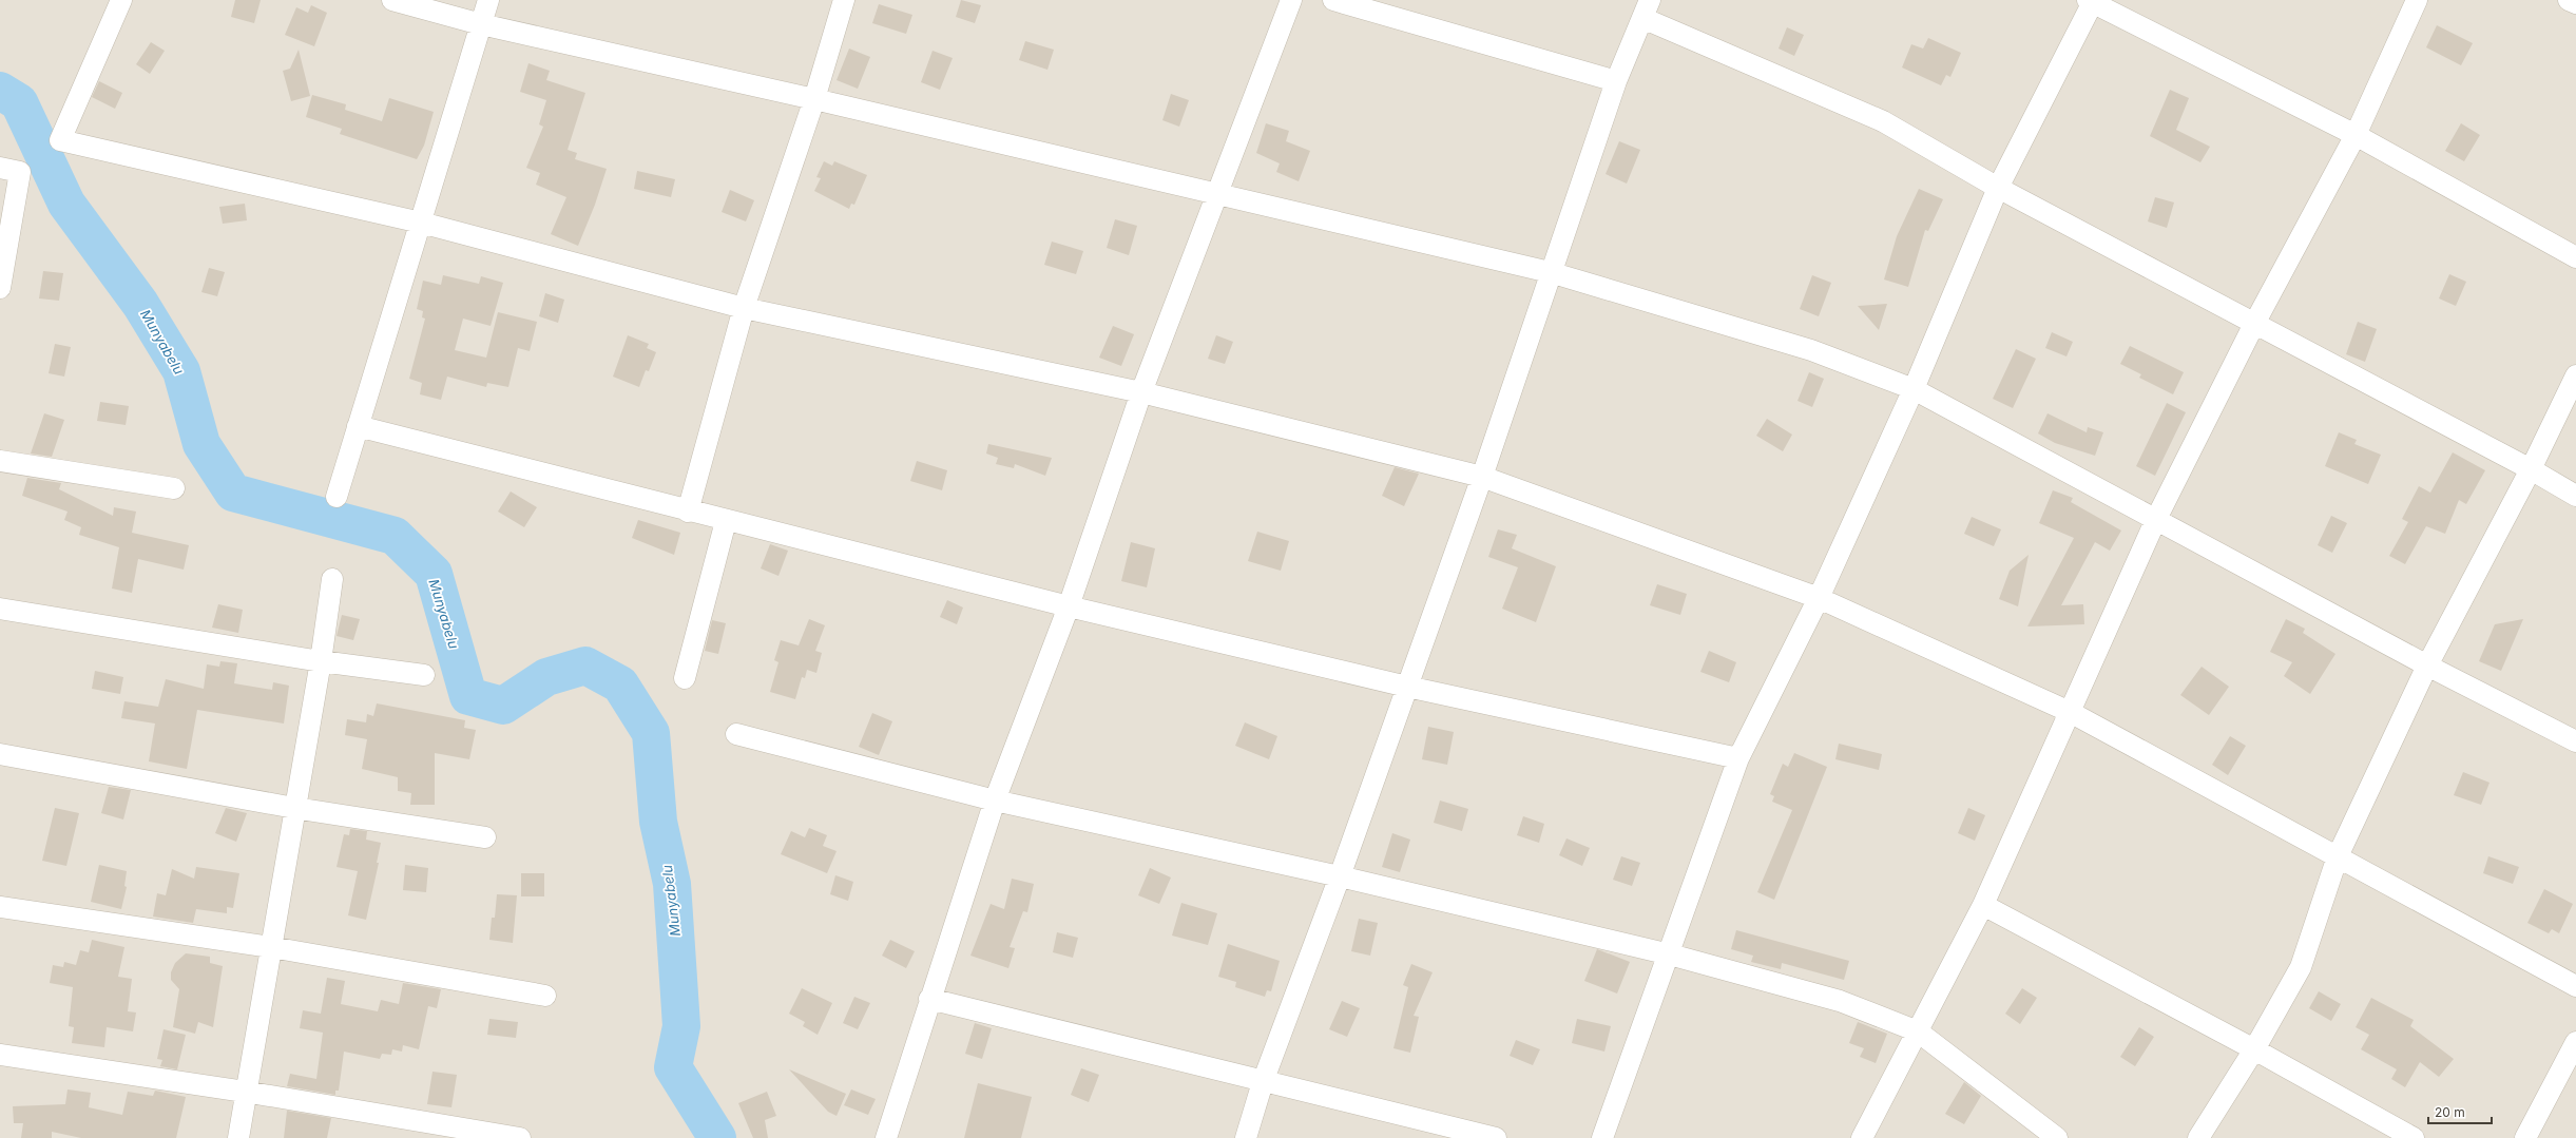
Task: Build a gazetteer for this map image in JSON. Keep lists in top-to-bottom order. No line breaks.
{"water":["Munyabelu"],"scale_bar":"20 m"}
